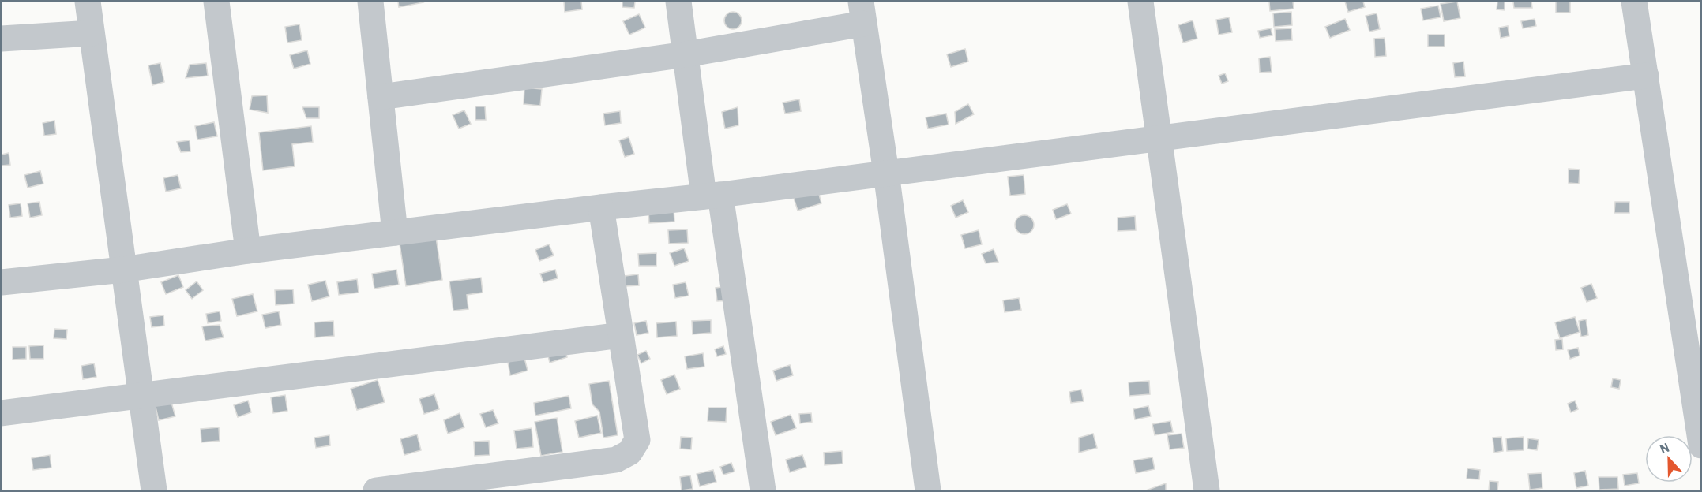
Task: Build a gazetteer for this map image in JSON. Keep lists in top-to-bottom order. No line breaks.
{"north":"top"}
